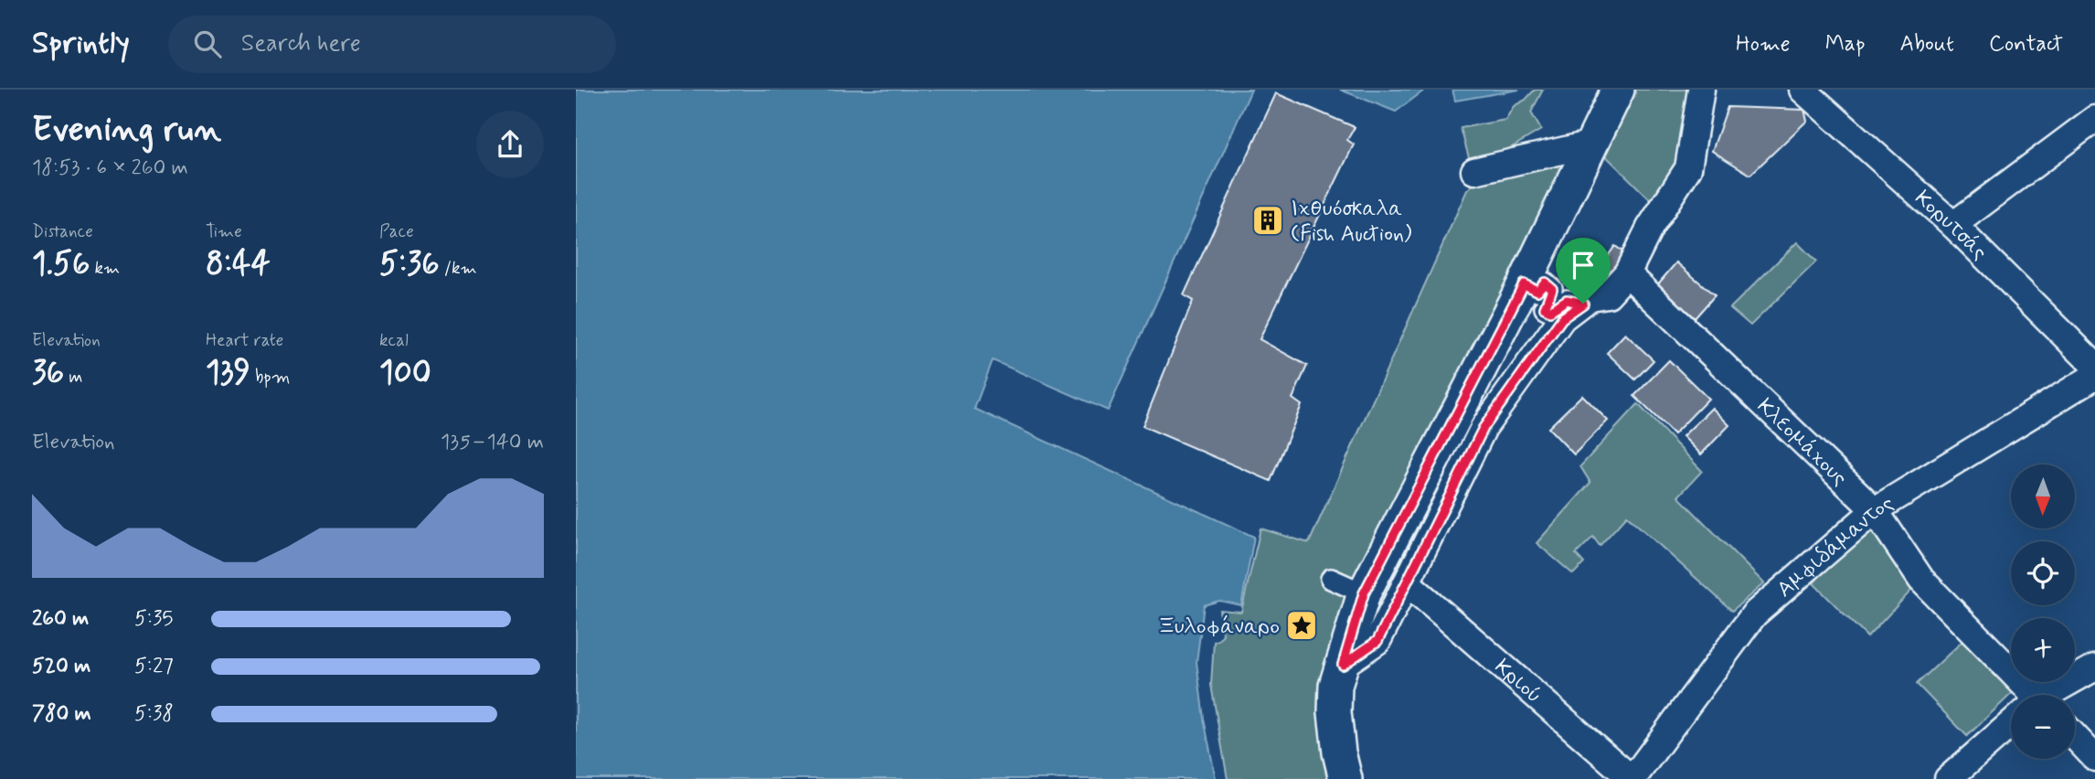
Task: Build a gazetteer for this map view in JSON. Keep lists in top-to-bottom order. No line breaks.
{"streets":{"street":["Κορυτσάς","Κλεομάχους","Αμφιδάμαντος","Κριού"]},"crossings":[["Κλεομάχους","Αμφιδάμαντος"],["Αμφιδάμαντος","Κριού"]],"places":{"building":["Ιχθυόσκαλα (Fish Auction)"],"place":["Ξυλοφάναρο"]},"north":"bottom","page":{"header":"Sprintly","search":"Search here","nav":["Home","Map","About","Contact"],"heading":["Evening run","18:53 · 6 × 260 m"],"stats":[["Distance","1.56 km"],["Time","8:44"],["Pace","5:36 /km"],["Elevation","36 m"],["Heart rate","139 bpm"],["kcal","100"]],"chart":["Elevation","135–140 m"],"map_buttons":["+","−"],"list":[{"name":"260 m","note":"5:35"},{"name":"520 m","note":"5:27"},{"name":"780 m","note":"5:38"}]}}
